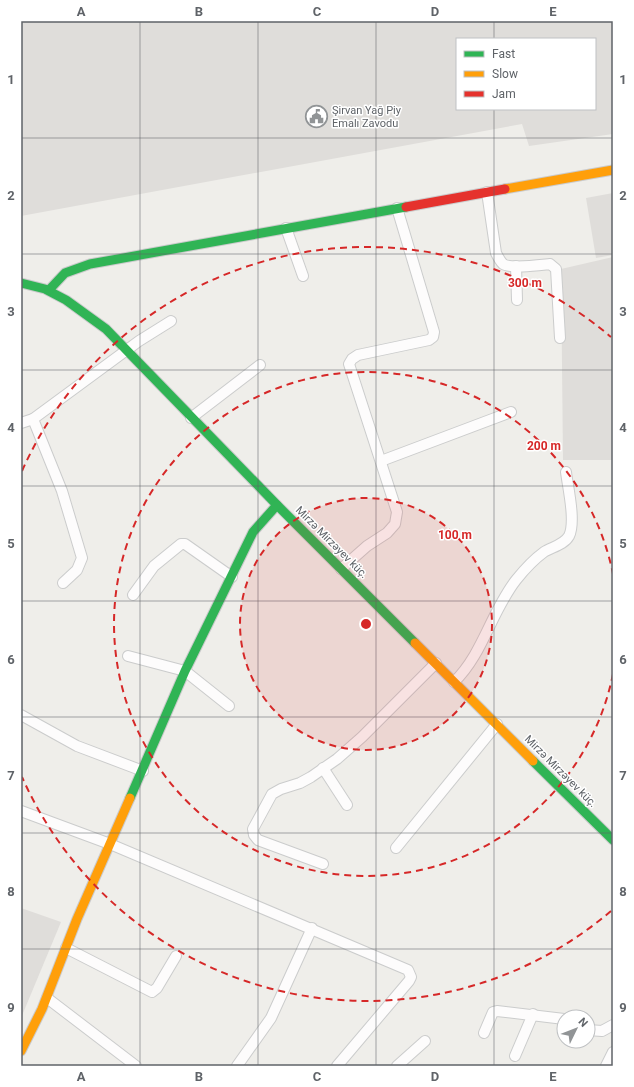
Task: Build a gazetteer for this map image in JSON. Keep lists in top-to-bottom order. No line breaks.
{"streets":{"street":["Mirzə Mirzəyev küç."]},"places":{"public building":["Şirvan Yağ Piy Emalı Zavodu"]},"legend":["Fast","Slow","Jam"],"north":"top right","grid":{"columns":["A","B","C","D","E"],"rows":["1","2","3","4","5","6","7","8","9"]},"rings":["300 m","200 m","100 m"]}
